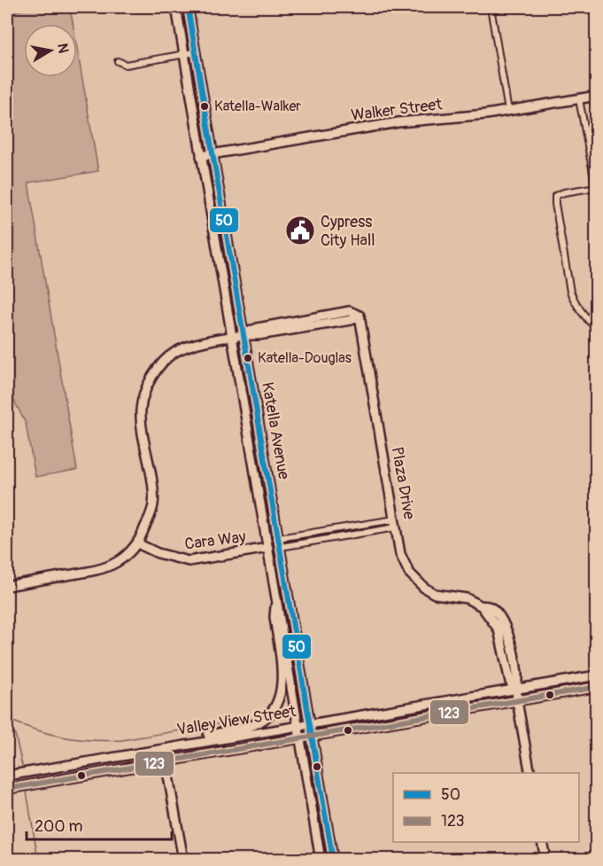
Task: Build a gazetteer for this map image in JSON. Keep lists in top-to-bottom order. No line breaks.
{"streets":{"main road":["Walker Street","Katella Avenue","Plaza Drive","Cara Way","Valley View Street"]},"crossings":[["Walker Street","Katella Avenue"],["Katella Avenue","Plaza Drive"],["Katella Avenue","Cara Way"],["Katella Avenue","Valley View Street"],["Plaza Drive","Valley View Street"]],"places":{"other":["Katella-Walker","Katella-Douglas"],"public building":["Cypress City Hall"]},"lines":["transit line 50","transit line 123"],"legend":["50","123"],"scale_bar":"200 m","north":"right"}
